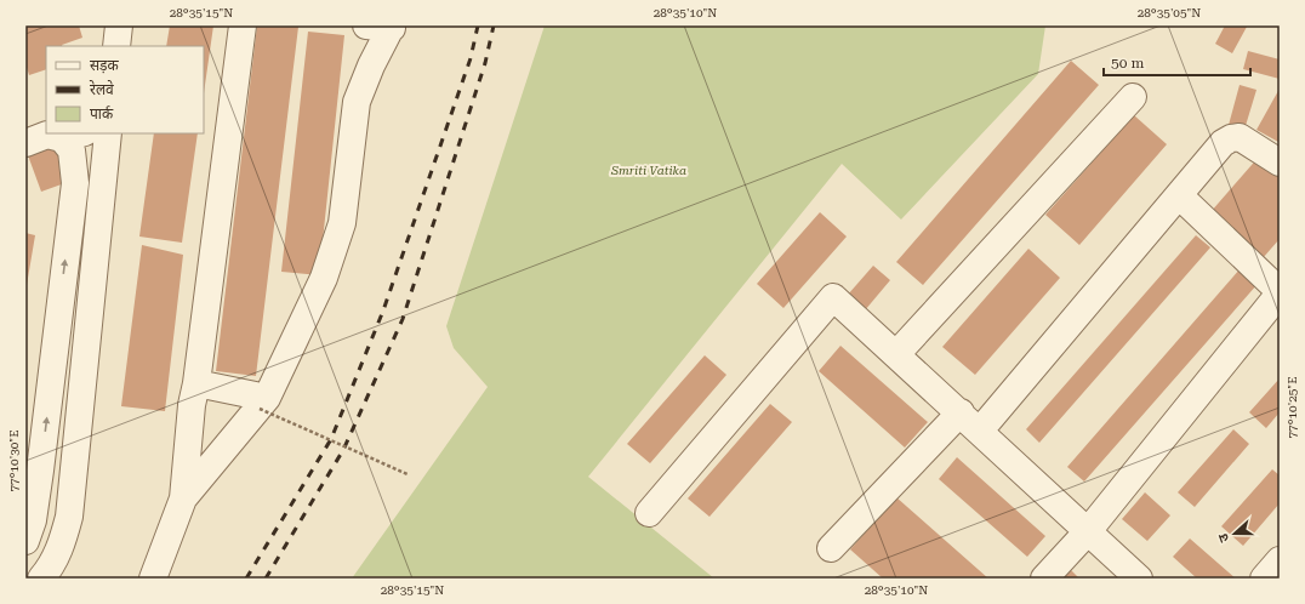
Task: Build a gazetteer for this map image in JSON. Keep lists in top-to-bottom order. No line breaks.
{"parks":["Smriti Vatika"],"legend":["सड़क","रेलवे","पार्क"],"scale_bar":"50 m","north":"left","coordinates":["28°35'15\"N","28°35'10\"N","28°35'05\"N","77°10'25\"E","77°10'30\"E"]}
